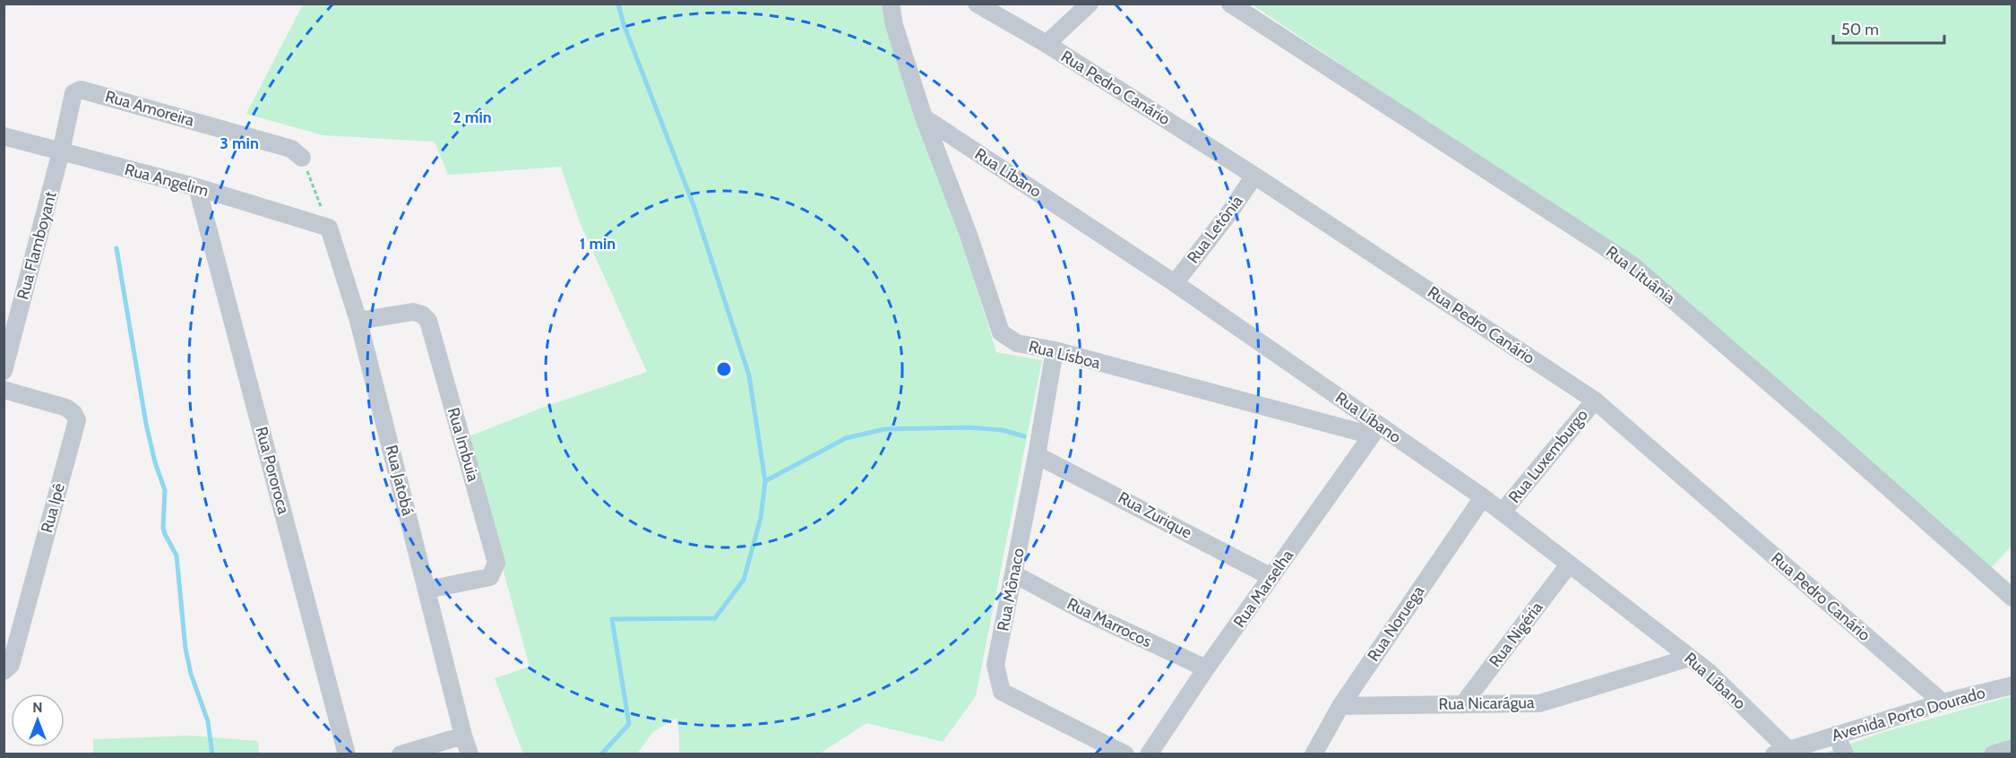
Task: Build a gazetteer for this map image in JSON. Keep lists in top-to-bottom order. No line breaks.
{"streets":{"street":["Rua Pedro Canário","Rua Amoreira","Rua Líbano","Rua Angelim","Rua Letônia","Rua Flamboyant","Rua Lituânia","Rua Lísboa","Rua Imbuia","Rua Luxemburgo","Rua Pororoca","Rua Jatobá","Rua Ipê","Rua Zurique","Rua Marselha","Rua Mônaco","Rua Marrocos","Rua Noruega","Rua Nigéria","Rua Nicarágua","Avenida Porto Dourado"]},"crossings":[["Rua Pedro Canário","Rua Letônia"],["Rua Pedro Canário","Rua Luxemburgo"],["Rua Pedro Canário","Avenida Porto Dourado"],["Rua Amoreira","Rua Angelim"],["Rua Amoreira","Rua Flamboyant"],["Rua Líbano","Rua Letônia"],["Rua Líbano","Rua Lísboa"],["Rua Líbano","Rua Luxemburgo"],["Rua Líbano","Rua Marselha"],["Rua Líbano","Rua Noruega"],["Rua Líbano","Rua Nigéria"],["Rua Líbano","Rua Nicarágua"],["Rua Líbano","Avenida Porto Dourado"],["Rua Angelim","Rua Flamboyant"],["Rua Angelim","Rua Pororoca"],["Rua Angelim","Rua Jatobá"],["Rua Lísboa","Rua Marselha"],["Rua Lísboa","Rua Mônaco"],["Rua Imbuia","Rua Jatobá"],["Rua Zurique","Rua Marselha"],["Rua Zurique","Rua Mônaco"],["Rua Marselha","Rua Marrocos"],["Rua Mônaco","Rua Marrocos"],["Rua Noruega","Rua Nicarágua"],["Rua Nigéria","Rua Nicarágua"]],"scale_bar":"50 m","north":"top","rings":["2 min","3 min","1 min"]}
